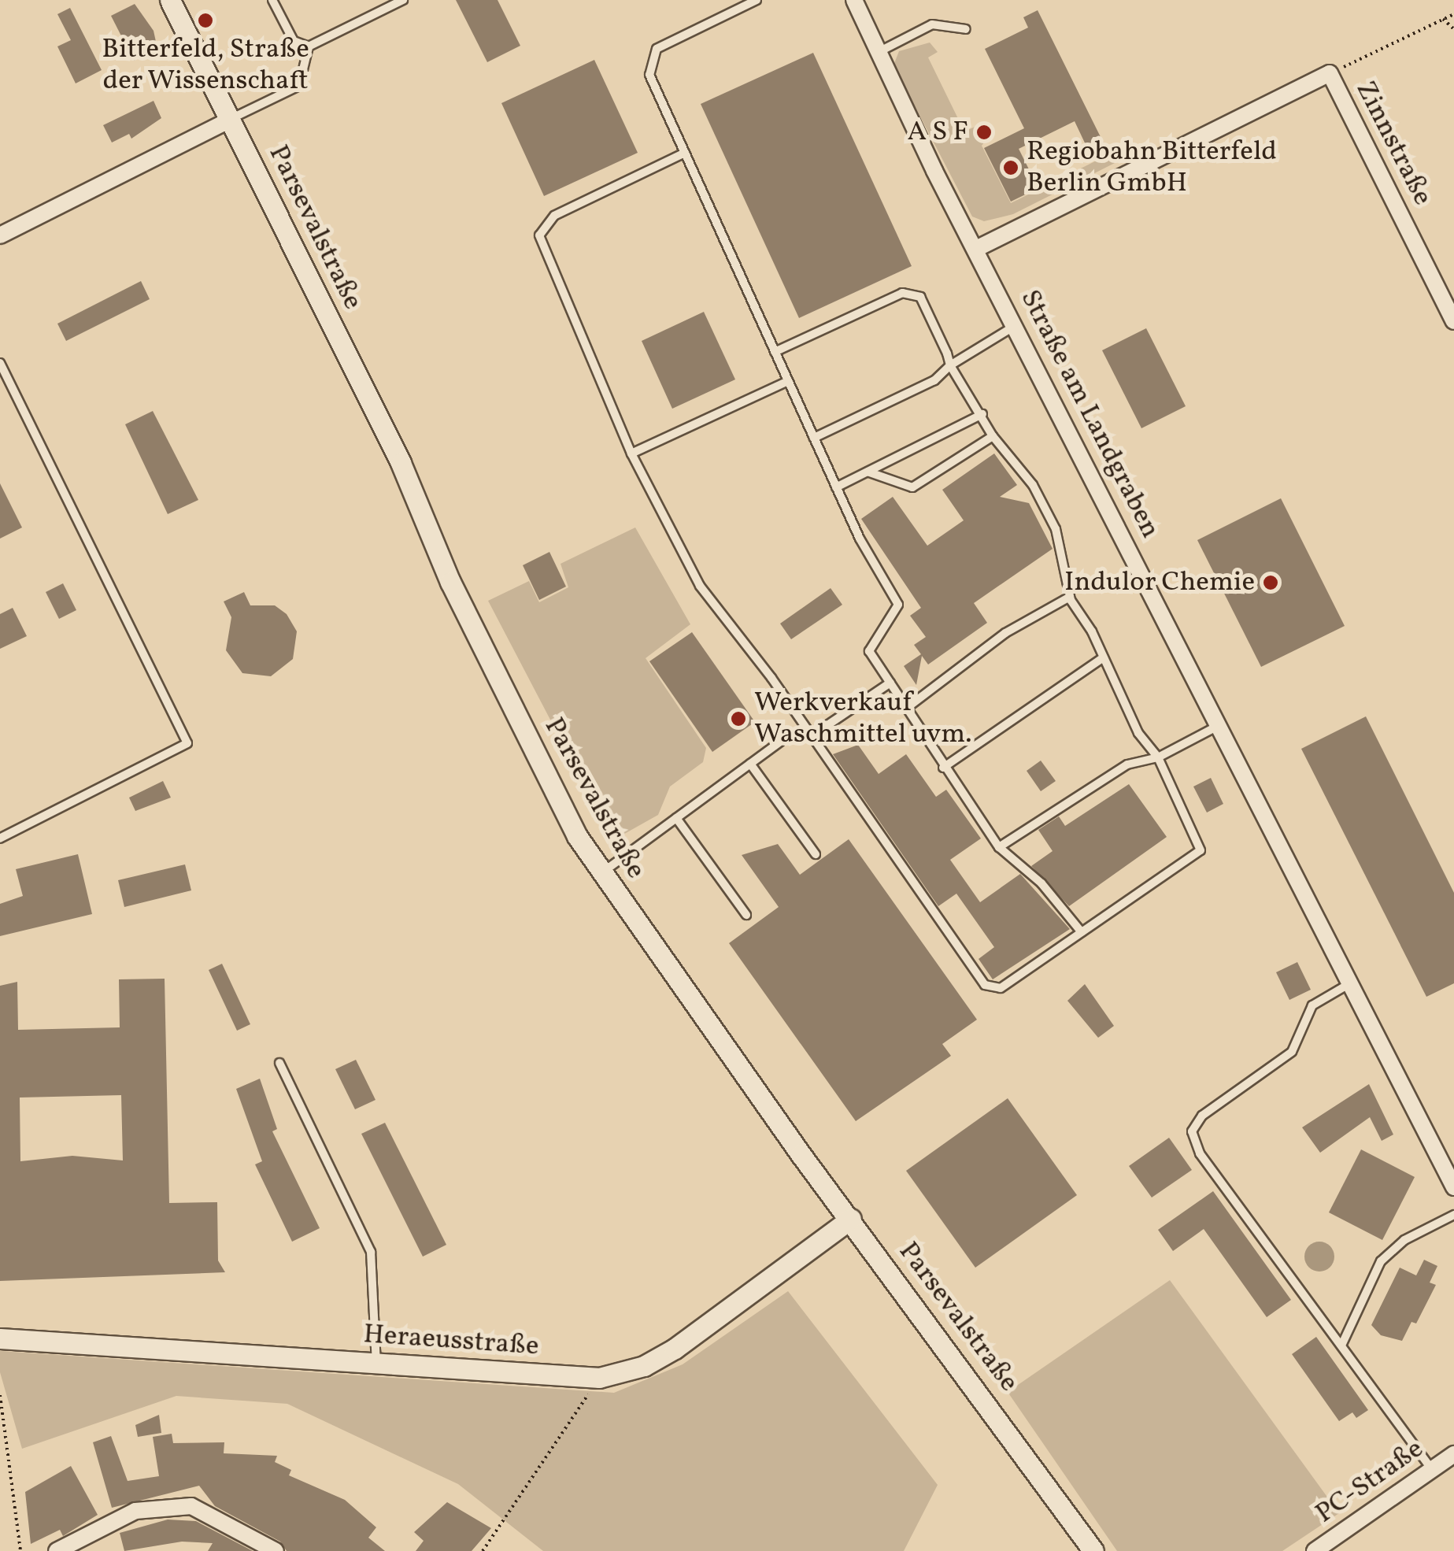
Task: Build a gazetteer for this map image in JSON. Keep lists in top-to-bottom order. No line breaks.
{"streets":{"street":["Zinnstraße","Parsevalstraße","Straße am Landgraben","Heraeusstraße","PC-Straße"]},"crossings":[["Parsevalstraße","Heraeusstraße"]],"places":["Bitterfeld, Straße der Wissenschaft","A S F","Regiobahn Bitterfeld Berlin GmbH","Indulor Chemie","Werkverkauf Waschmittel uvm."]}
